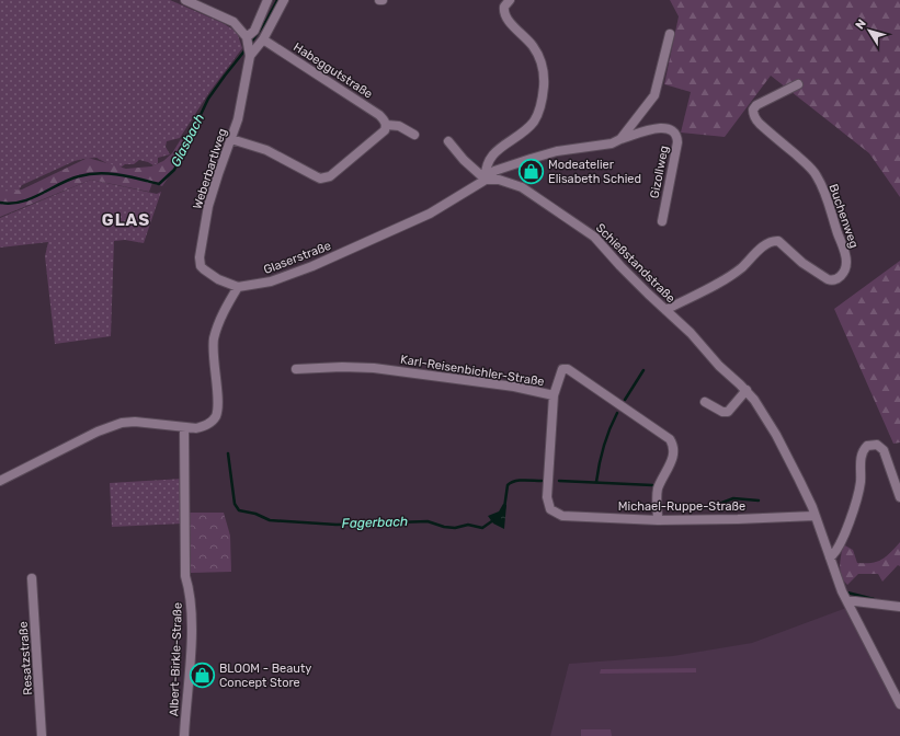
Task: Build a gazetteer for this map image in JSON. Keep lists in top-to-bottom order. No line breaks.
{"streets":{"street":["Habeggutstraße","Weberbartlweg","Gizollweg","Buchenweg","Glaserstraße","Schießstandstraße","Karl-Reisenbichler-Straße","Michael-Ruppe-Straße","Resatzstraße","Albert-Birkle-Straße"]},"crossings":[["Weberbartlweg","Glaserstraße"],["Gizollweg","Glaserstraße"],["Gizollweg","Schießstandstraße"],["Buchenweg","Schießstandstraße"],["Glaserstraße","Schießstandstraße"],["Schießstandstraße","Michael-Ruppe-Straße"],["Karl-Reisenbichler-Straße","Michael-Ruppe-Straße"]],"districts":["GLAS"],"water":["Glasbach","Fagerbach"],"places":{"shop":["Modeatelier Elisabeth Schied","BLOOM - Beauty Concept Store"]},"north":"top left"}
